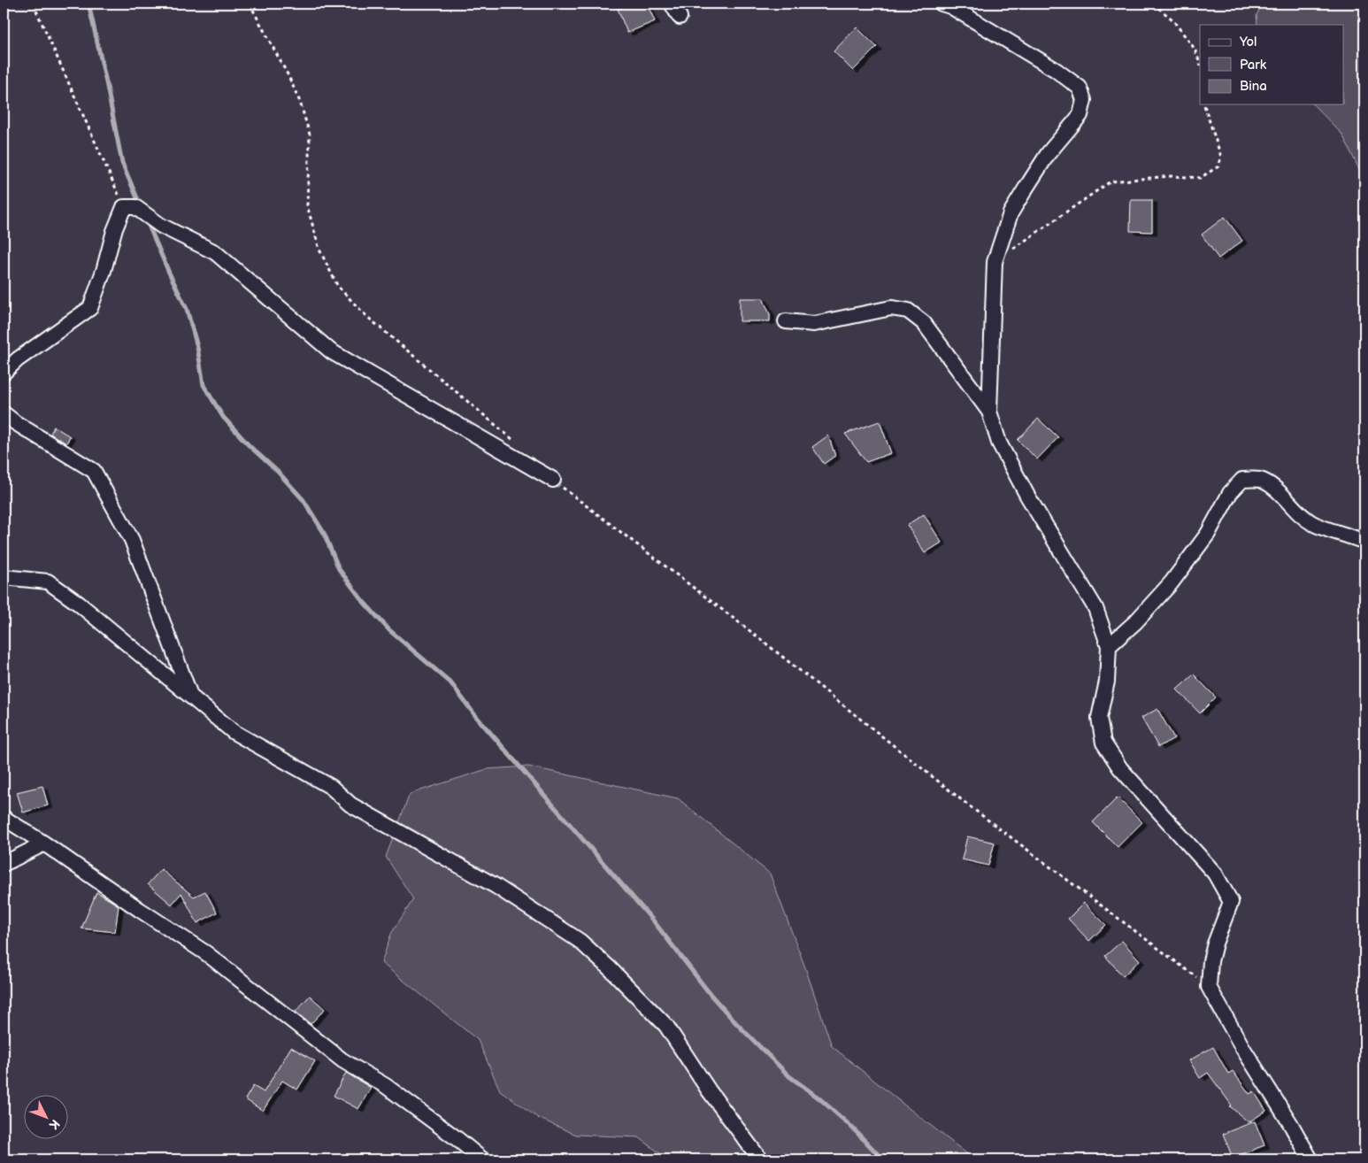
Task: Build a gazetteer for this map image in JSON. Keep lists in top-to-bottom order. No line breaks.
{"legend":["Yol","Park","Bina"],"north":"bottom right"}
